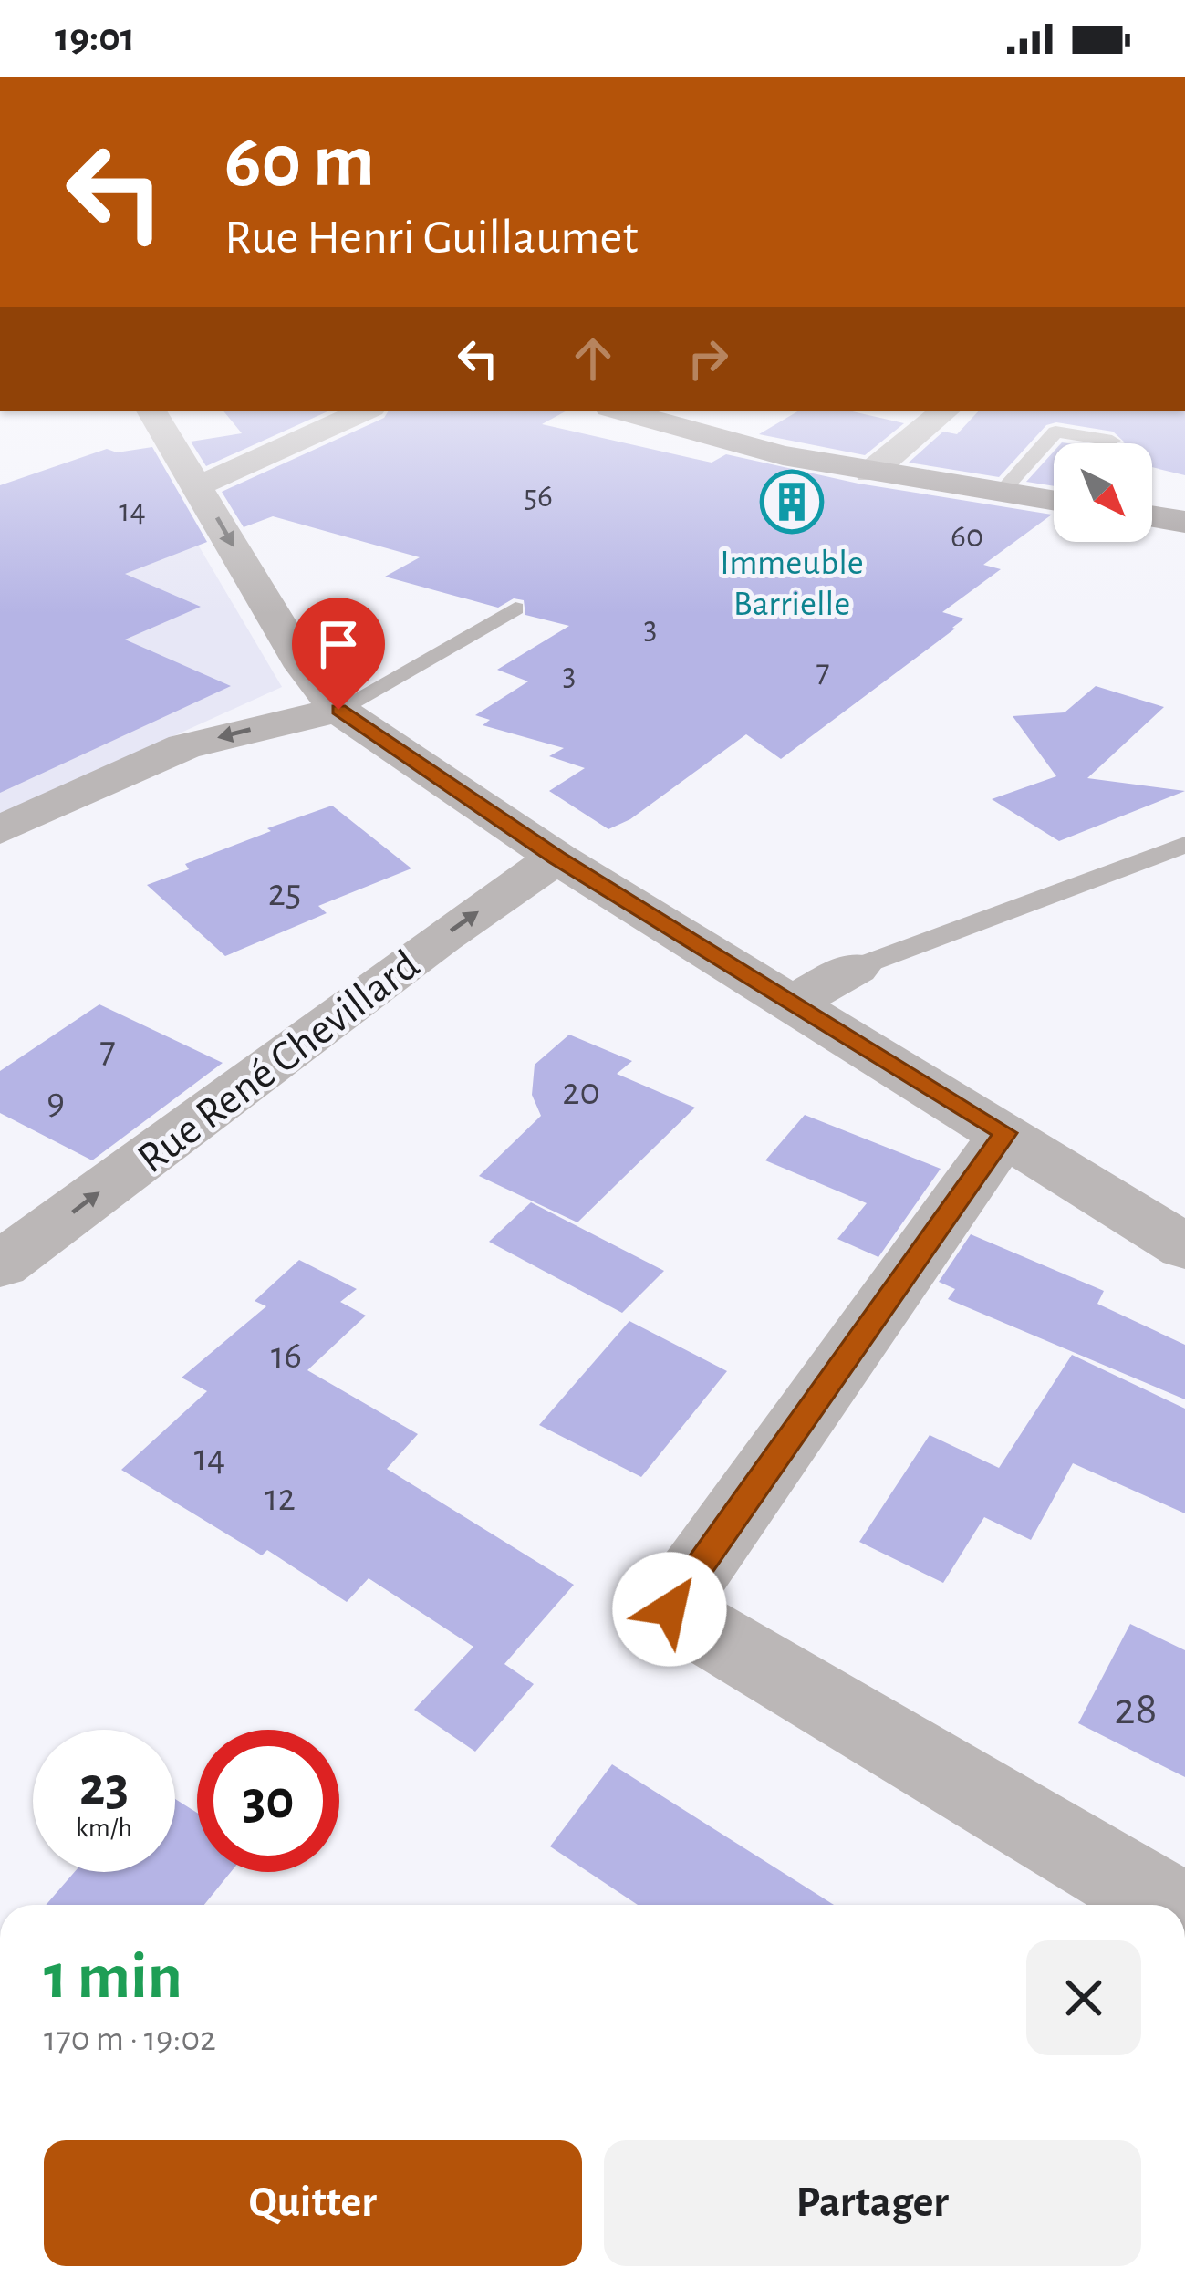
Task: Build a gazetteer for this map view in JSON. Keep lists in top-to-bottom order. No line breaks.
{"streets":{"street":["Rue René Chevillard"]},"places":{"building":["Immeuble Barrielle"]},"house_numbers":["56","14","60","3","7","3","25","7","20","9","16","14","12","28"],"north":"bottom right","page":{"status":"19:01","turn":["60 m","Rue Henri Guillaumet"],"speed":"23 km/h","limit":"30","heading":["1 min","170 m · 19:02"],"buttons":["Quitter","Partager"]}}
